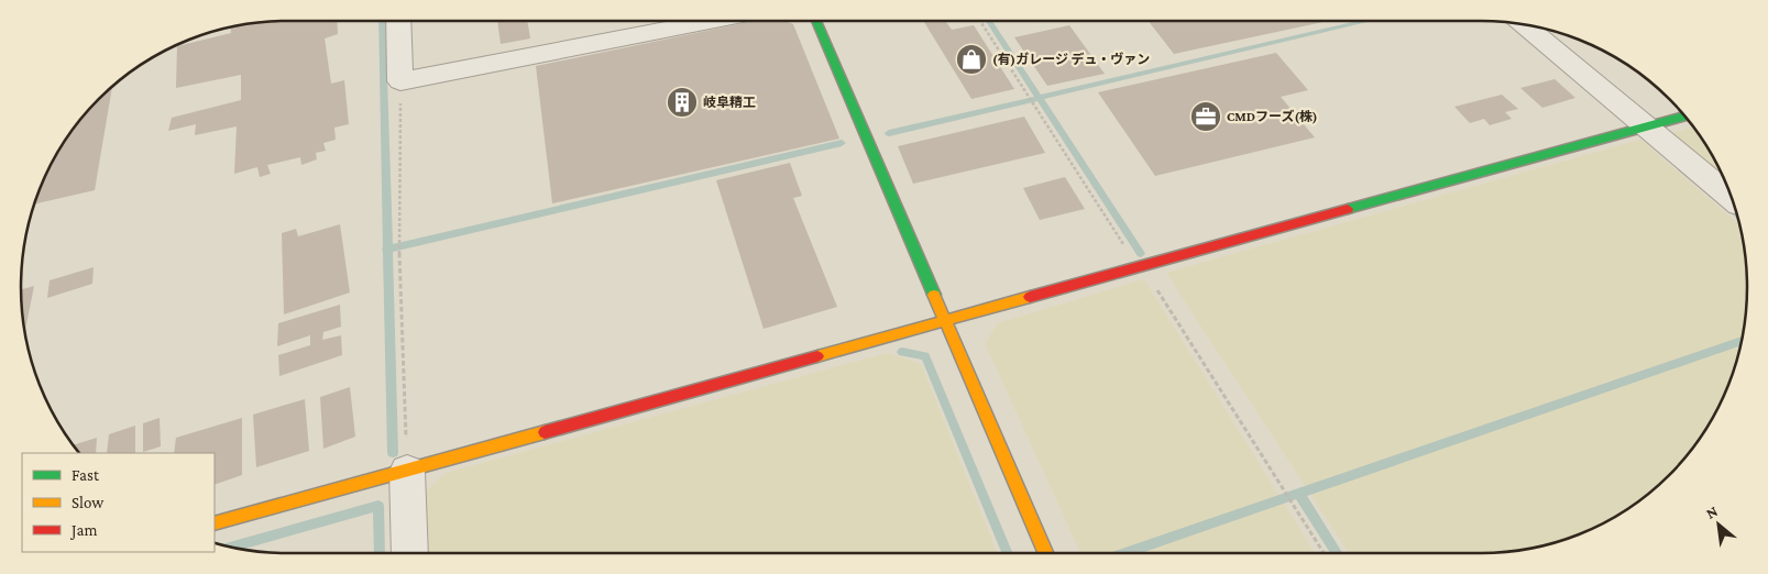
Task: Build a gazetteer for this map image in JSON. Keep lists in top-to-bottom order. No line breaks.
{"places":{"shop":["(有)ガレージ デュ・ヴァン"],"building":["岐阜精工"],"office":["CMDフーズ(株)"]},"legend":["Fast","Slow","Jam"],"north":"top left"}
